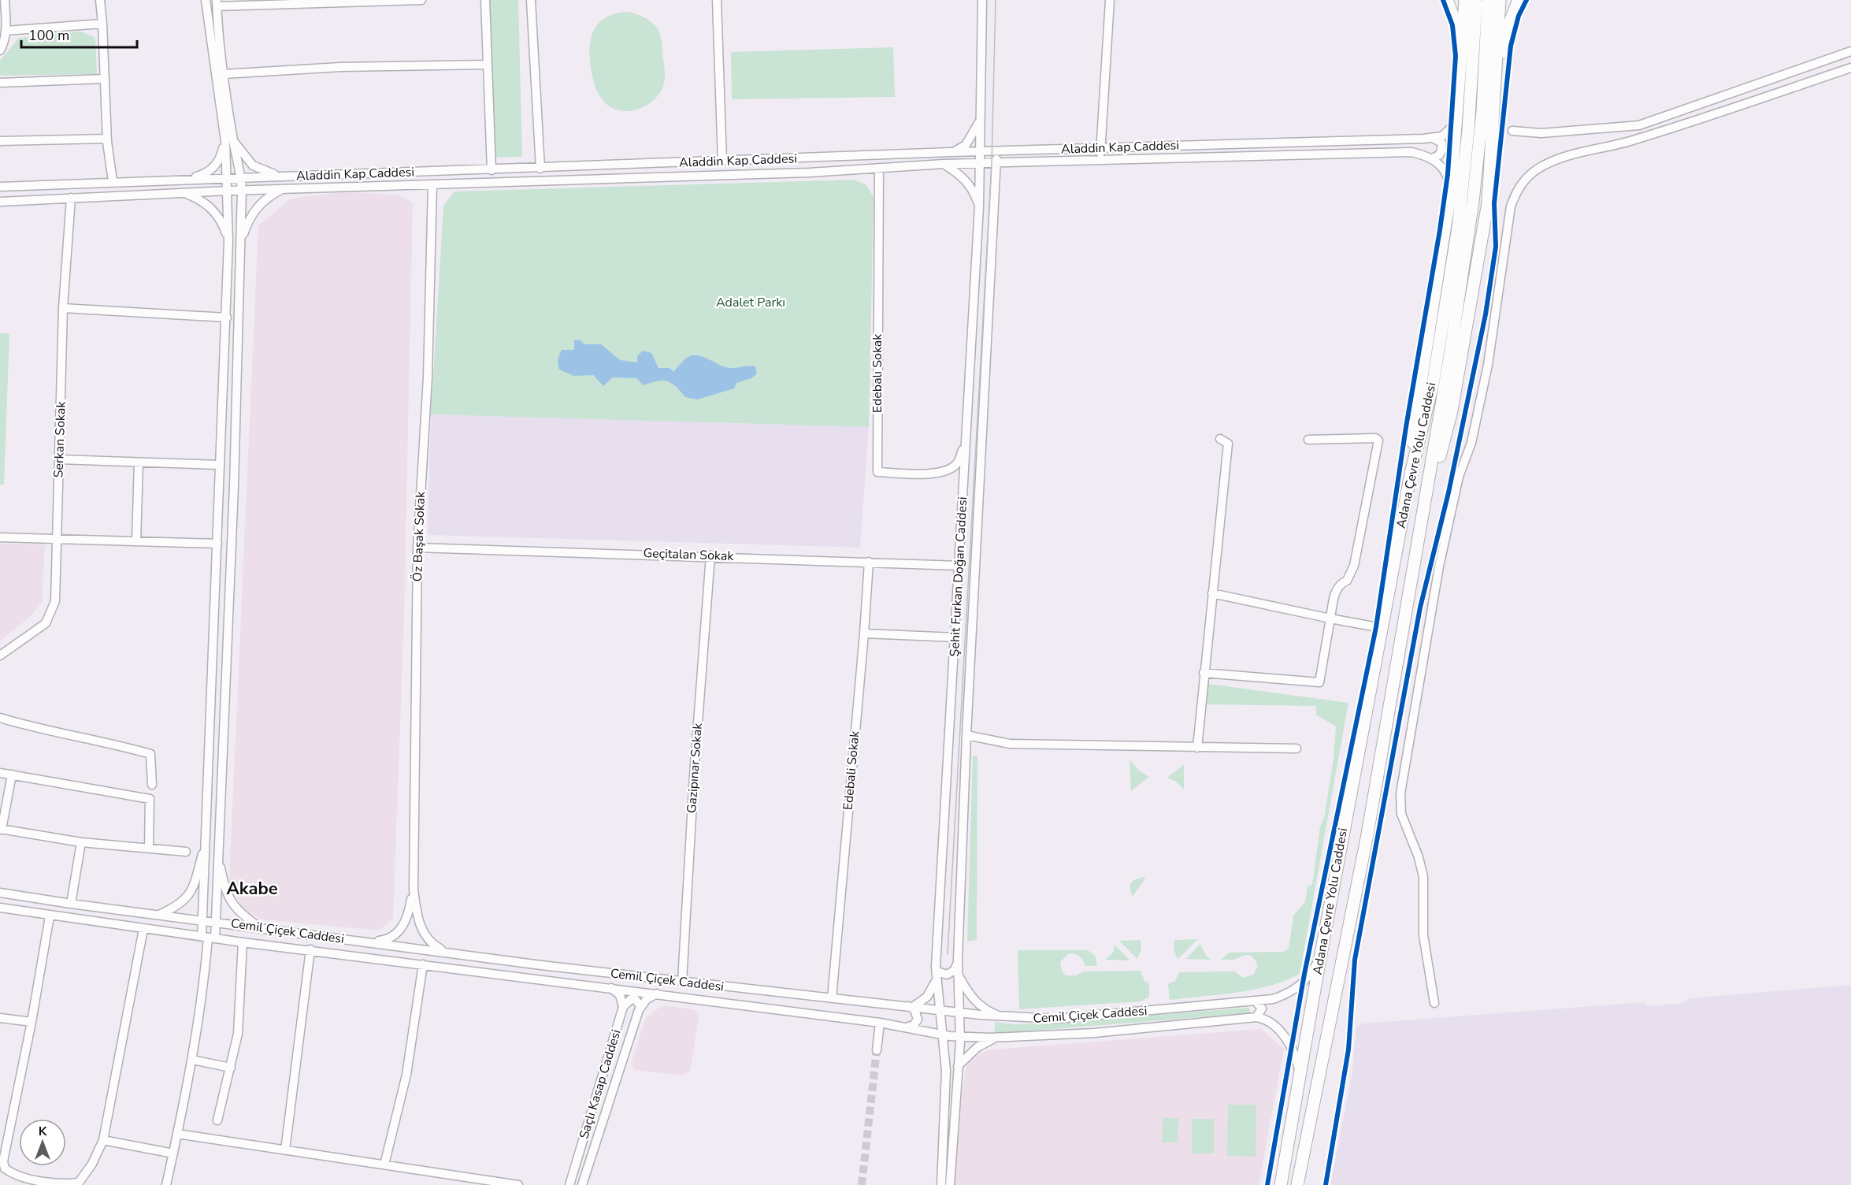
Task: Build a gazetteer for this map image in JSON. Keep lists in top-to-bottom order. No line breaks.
{"streets":{"highway":["Adana Çevre Yolu Caddesi"],"street":["Aladdin Kap Caddesi","Edebalı Sokak","Serkan Sokak","Öz Başak Sokak","Geçitalan Sokak","Şehit Furkan Doğan Caddesi","Gazipınar Sokak","Edebali Sokak","Cemil Çiçek Caddesi","Saçlı Kasap Caddesi"]},"crossings":[["Aladdin Kap Caddesi","Edebalı Sokak"],["Aladdin Kap Caddesi","Serkan Sokak"],["Aladdin Kap Caddesi","Öz Başak Sokak"],["Aladdin Kap Caddesi","Şehit Furkan Doğan Caddesi"],["Edebalı Sokak","Şehit Furkan Doğan Caddesi"],["Adana Çevre Yolu Caddesi","Cemil Çiçek Caddesi"],["Öz Başak Sokak","Geçitalan Sokak"],["Geçitalan Sokak","Şehit Furkan Doğan Caddesi"],["Geçitalan Sokak","Gazipınar Sokak"],["Geçitalan Sokak","Edebali Sokak"],["Şehit Furkan Doğan Caddesi","Cemil Çiçek Caddesi"],["Gazipınar Sokak","Cemil Çiçek Caddesi"],["Edebali Sokak","Cemil Çiçek Caddesi"]],"districts":["Akabe"],"parks":["Adalet Parkı"],"scale_bar":"100 m","north":"top"}
